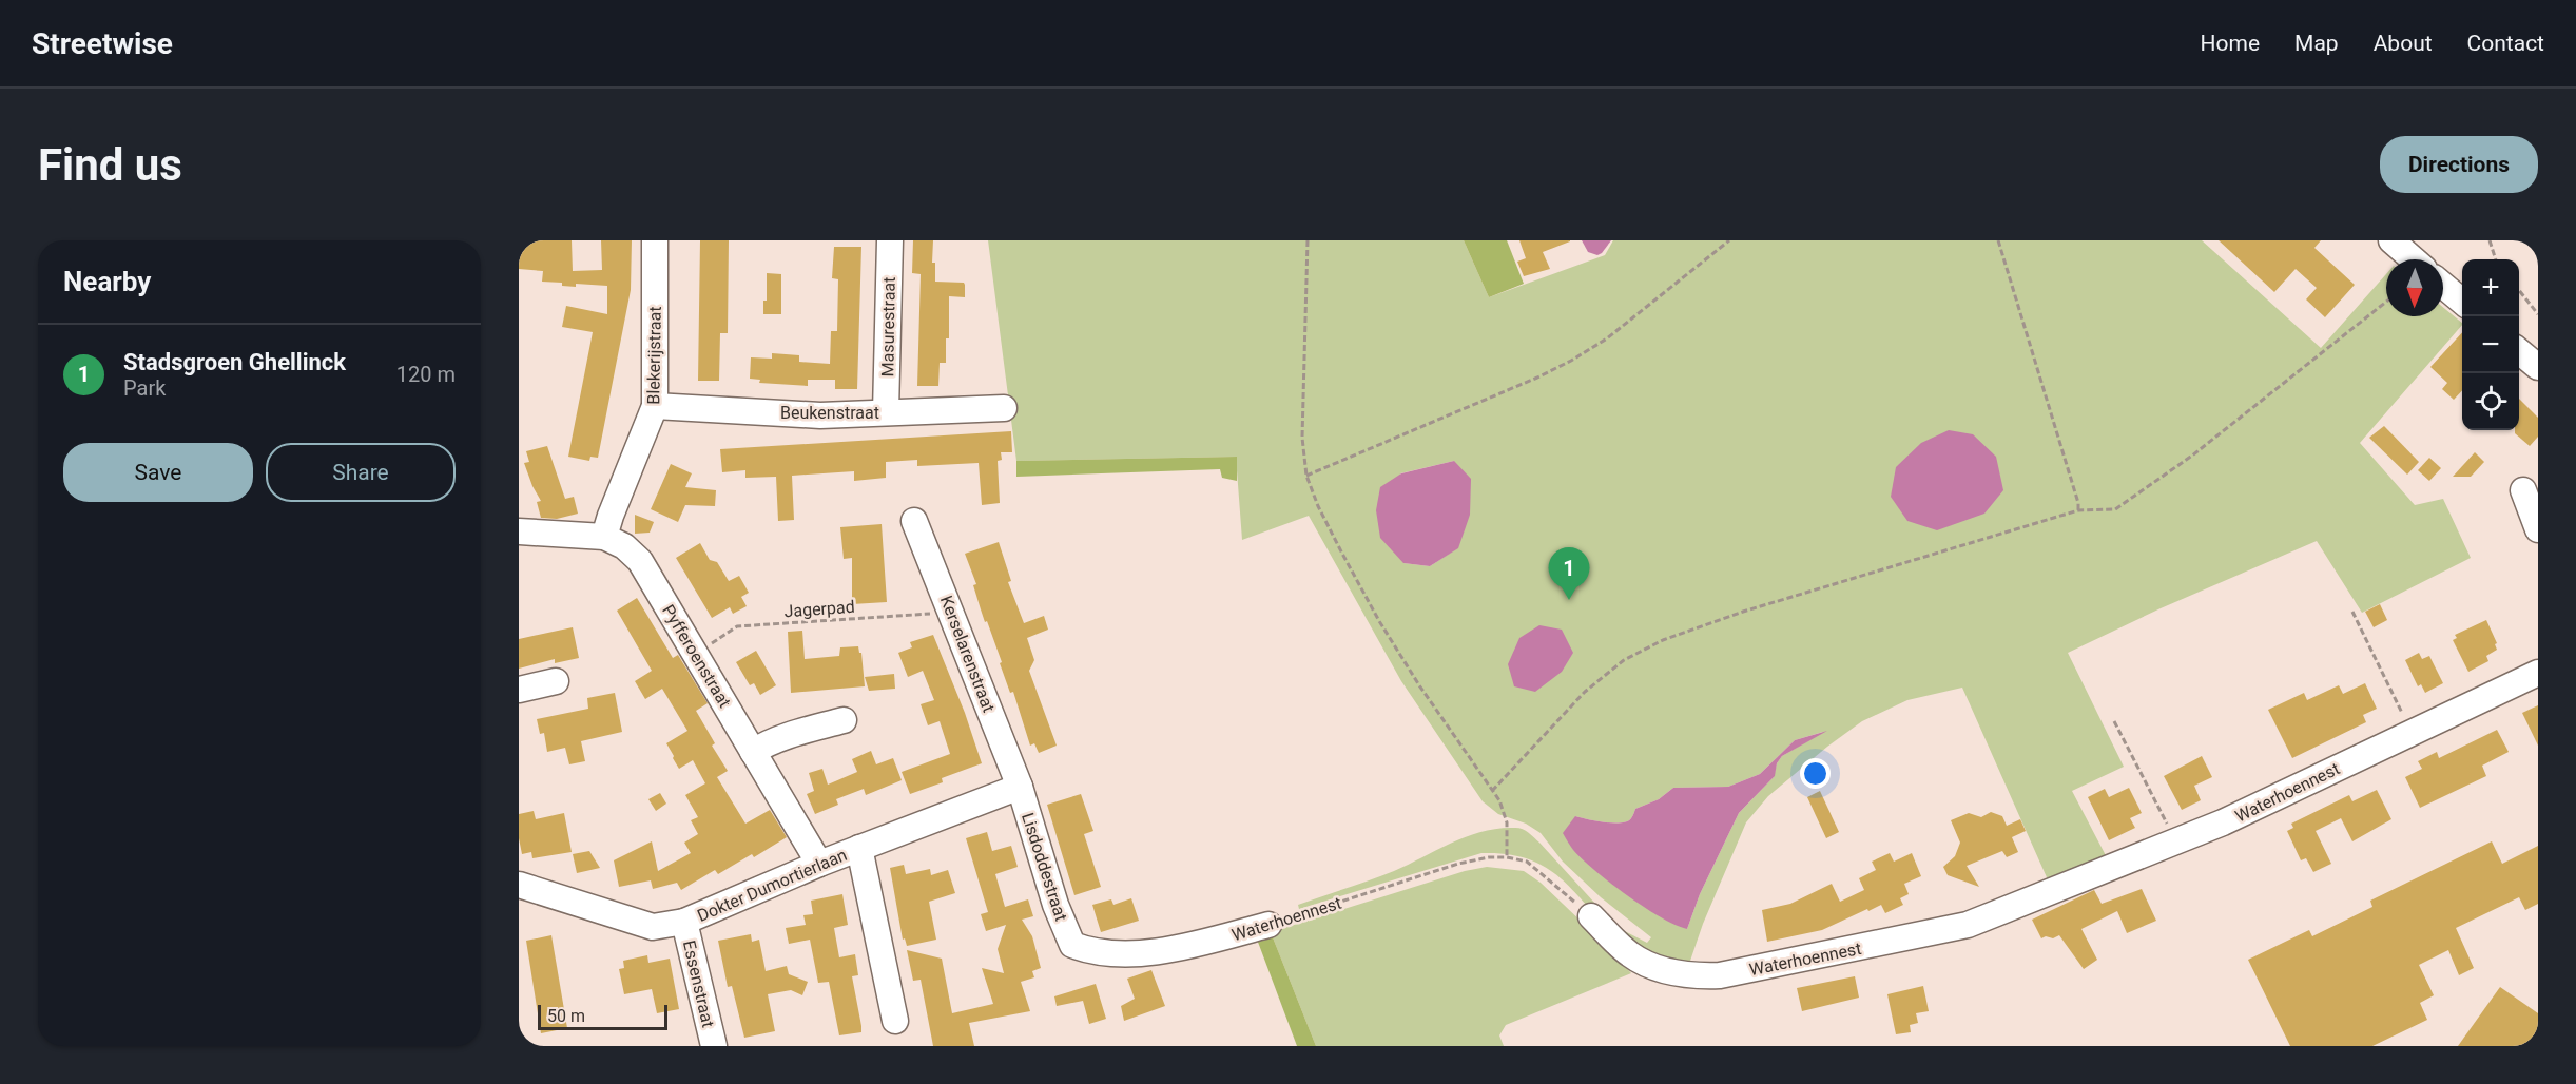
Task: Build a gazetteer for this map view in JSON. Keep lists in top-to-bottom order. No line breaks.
{"streets":{"street":["Masurestraat","Blekerijstraat","Beukenstraat","Kerselarenstraat","Pyfferoenstraat","Waterhoennest","Lisdoddestraat","Dokter Dumortierlaan","Essenstraat"],"path":["Jagerpad"]},"crossings":[["Masurestraat","Beukenstraat"],["Blekerijstraat","Beukenstraat"],["Blekerijstraat","Pyfferoenstraat"],["Jagerpad","Kerselarenstraat"],["Jagerpad","Pyfferoenstraat"],["Kerselarenstraat","Lisdoddestraat"],["Kerselarenstraat","Dokter Dumortierlaan"],["Pyfferoenstraat","Dokter Dumortierlaan"],["Waterhoennest","Lisdoddestraat"],["Lisdoddestraat","Dokter Dumortierlaan"],["Dokter Dumortierlaan","Essenstraat"]],"scale_bar":"50 m","north":"bottom","page":{"header":"Streetwise","nav":["Home","Map","About","Contact"],"buttons":["Directions",["Save","Share"]],"title":"Find us","heading":"Nearby","map_buttons":["+","−"],"list":[{"mark":"1","name":"Stadsgroen Ghellinck","note":"Park","value":"120 m"}],"pins":"1","scale":"50 m"}}
